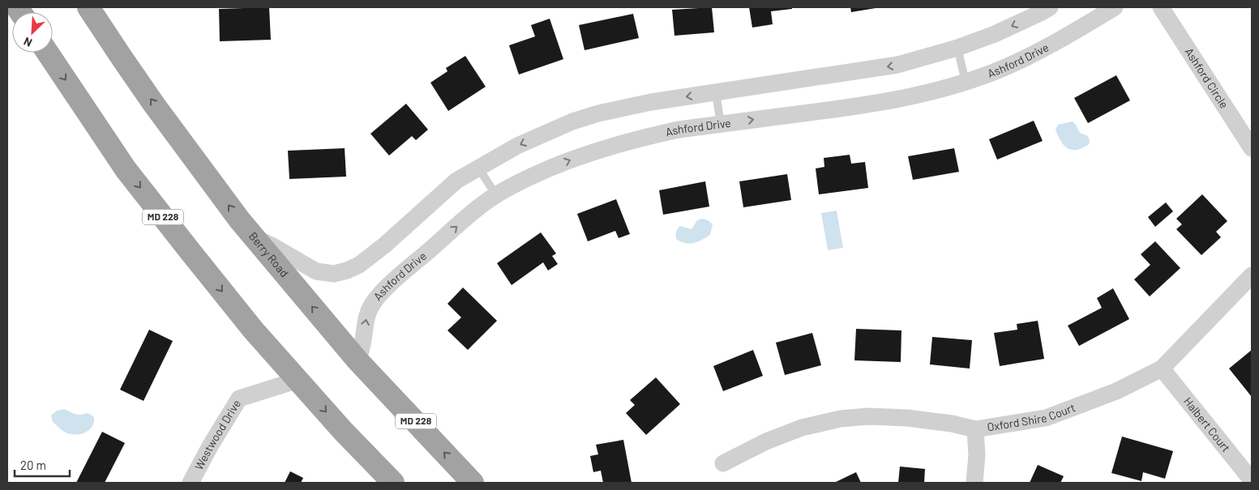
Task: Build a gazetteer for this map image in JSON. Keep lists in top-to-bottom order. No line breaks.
{"streets":{"highway":["MD 228","Berry Road"],"street":["Ashford Drive","Ashford Circle","Oxford Shire Court","Halbert Court","Westwood Drive"]},"crossings":[["Ashford Drive","Berry Road"],["MD 228","Westwood Drive"],["Oxford Shire Court","Halbert Court"]],"scale_bar":"20 m","north":"bottom left"}
